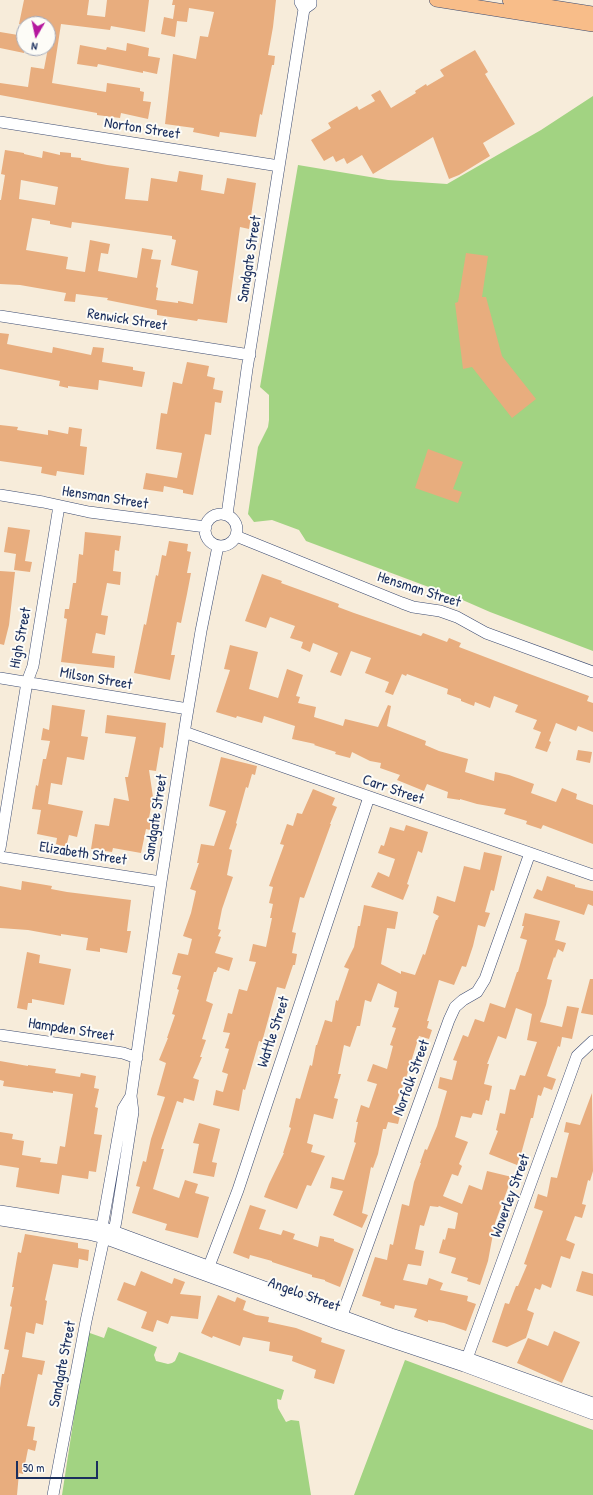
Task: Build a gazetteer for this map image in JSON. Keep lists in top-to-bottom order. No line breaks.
{"streets":{"street":["Norton Street","Sandgate Street","Renwick Street","Hensman Street","High Street","Milson Street","Carr Street","Elizabeth Street","Hampden Street","Wattle Street","Norfolk Street","Waverley Street","Angelo Street"]},"crossings":[["Norton Street","Sandgate Street"],["Sandgate Street","Renwick Street"],["Sandgate Street","Hensman Street"],["Sandgate Street","Milson Street"],["Sandgate Street","Carr Street"],["Sandgate Street","Elizabeth Street"],["Sandgate Street","Hampden Street"],["Sandgate Street","Angelo Street"],["Hensman Street","High Street"],["High Street","Milson Street"],["Carr Street","Wattle Street"],["Carr Street","Norfolk Street"],["Wattle Street","Angelo Street"],["Norfolk Street","Angelo Street"],["Waverley Street","Angelo Street"]],"scale_bar":"50 m","north":"bottom"}
